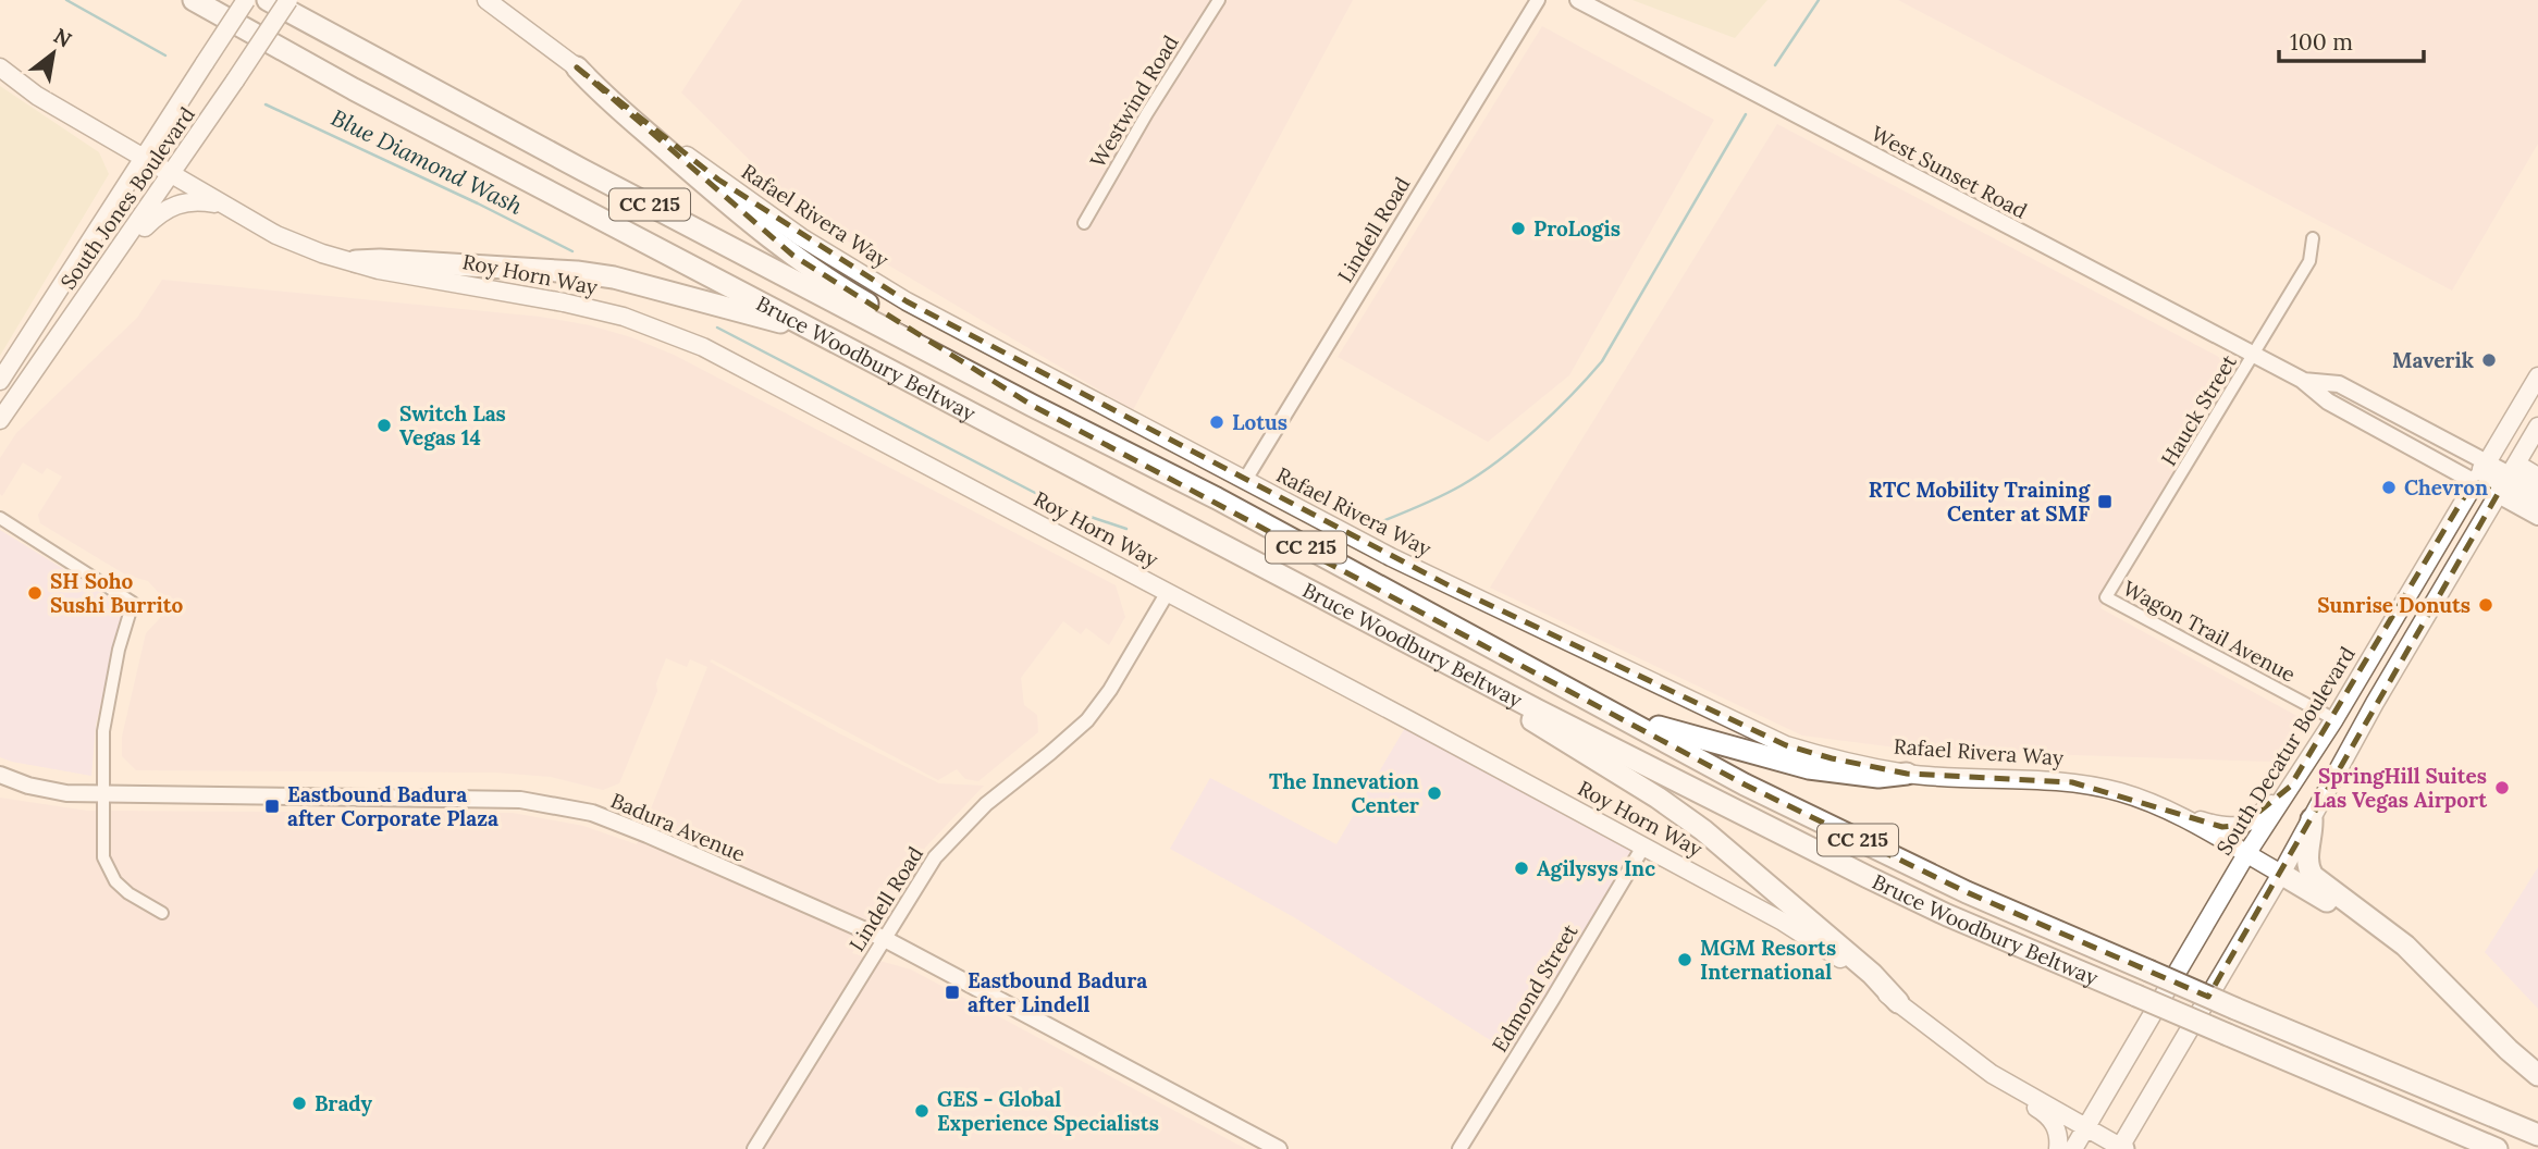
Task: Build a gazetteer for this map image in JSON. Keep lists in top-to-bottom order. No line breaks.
{"streets":{"highway":["CC 215","Bruce Woodbury Beltway"],"main road":["West Sunset Road","South Jones Boulevard","Rafael Rivera Way","Roy Horn Way","South Decatur Boulevard","Badura Avenue"],"street":["Westwind Road","Lindell Road","Hauck Street","Wagon Trail Avenue","Edmond Street"]},"crossings":[["West Sunset Road","Hauck Street"],["West Sunset Road","South Decatur Boulevard"],["South Jones Boulevard","Roy Horn Way"],["Rafael Rivera Way","Lindell Road"],["Rafael Rivera Way","South Decatur Boulevard"],["Lindell Road","Roy Horn Way"],["Lindell Road","Badura Avenue"],["Roy Horn Way","South Decatur Boulevard"],["Roy Horn Way","Edmond Street"],["Hauck Street","Wagon Trail Avenue"],["Wagon Trail Avenue","South Decatur Boulevard"]],"water":["Blue Diamond Wash"],"places":{"other":["ProLogis","Maverik","Lotus","Switch Las Vegas 14","Chevron","SH Soho Sushi Burrito","Sunrise Donuts","SpringHill Suites Las Vegas Airport","The Innevation Center","Agilysys Inc","MGM Resorts International","Brady","GES - Global Experience Specialists"],"transit":["RTC Mobility Training Center at SMF","Eastbound Badura after Corporate Plaza","Eastbound Badura after Lindell"]},"scale_bar":"100 m","north":"top right"}
